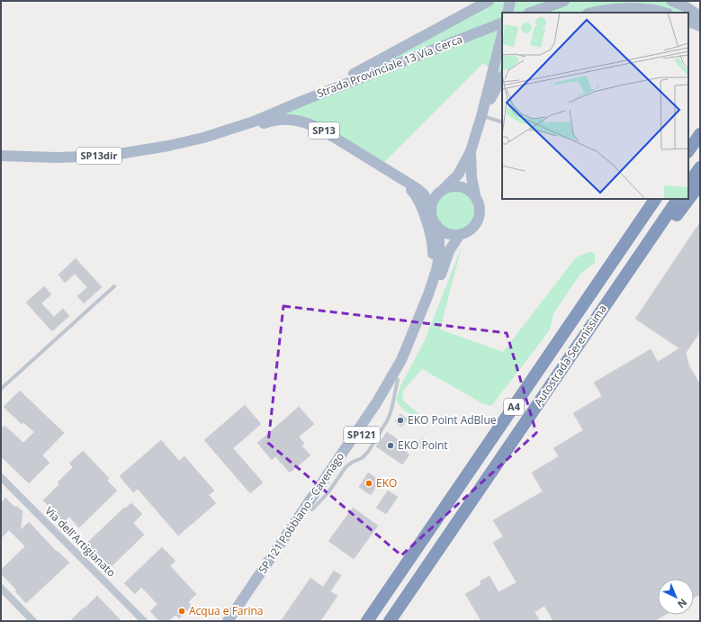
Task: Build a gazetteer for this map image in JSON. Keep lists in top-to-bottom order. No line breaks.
{"streets":{"highway":["Autostrada Serenissima","A4"],"main road":["Strada Provinciale 13 Via Cerca","SP13","SP13dir","SP121","SP 121 Pobbiano - Cavenago"],"street":["Via dell'Artigianato"]},"crossings":[["Strada Provinciale 13 Via Cerca","SP13dir"],["Strada Provinciale 13 Via Cerca","SP 121 Pobbiano - Cavenago"],["SP13","SP13dir"],["SP13","SP 121 Pobbiano - Cavenago"]],"places":["EKO Point AdBlue","EKO Point","EKO","Acqua e Farina"],"north":"bottom right"}
